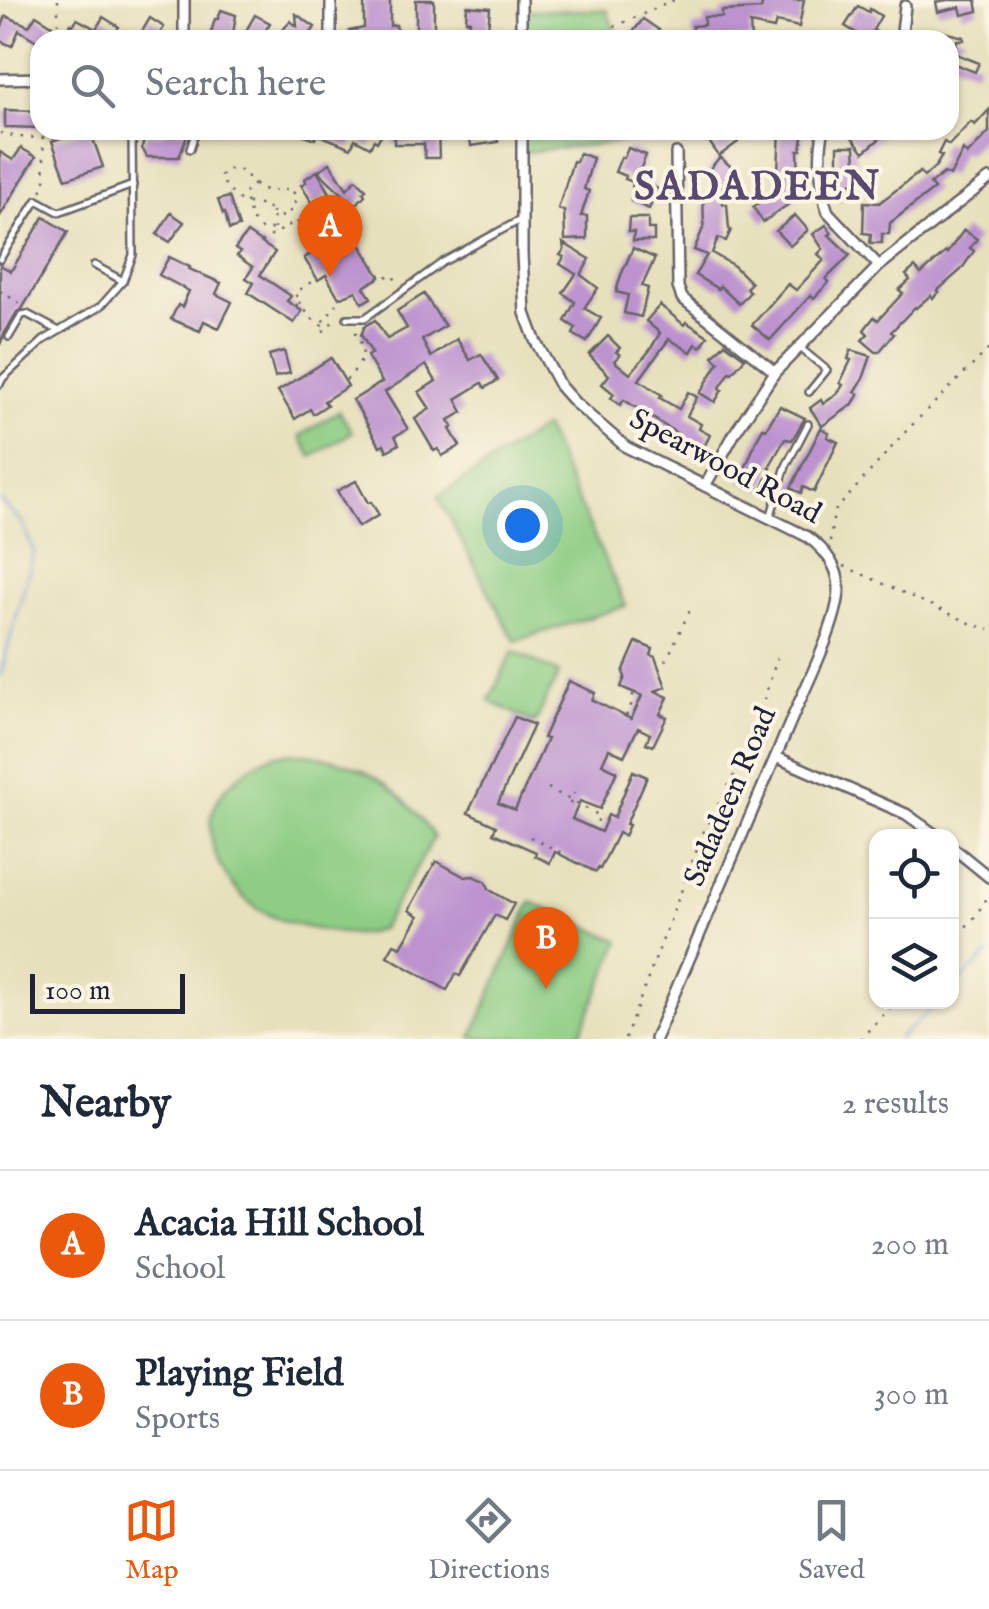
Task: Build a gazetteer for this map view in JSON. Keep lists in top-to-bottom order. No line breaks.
{"streets":{"street":["Spearwood Road","Sadadeen Road"]},"crossings":[["Spearwood Road","Sadadeen Road"]],"districts":["SADADEEN"],"scale_bar":"100 m","page":{"search":"Search here","pins":["A","B"],"scale":"100 m","heading":["Nearby","2 results"],"list":[{"mark":"A","name":"Acacia Hill School","note":"School","value":"200 m"},{"mark":"B","name":"Playing Field","note":"Sports","value":"300 m"}],"nav":["Map","Directions","Saved"]}}
